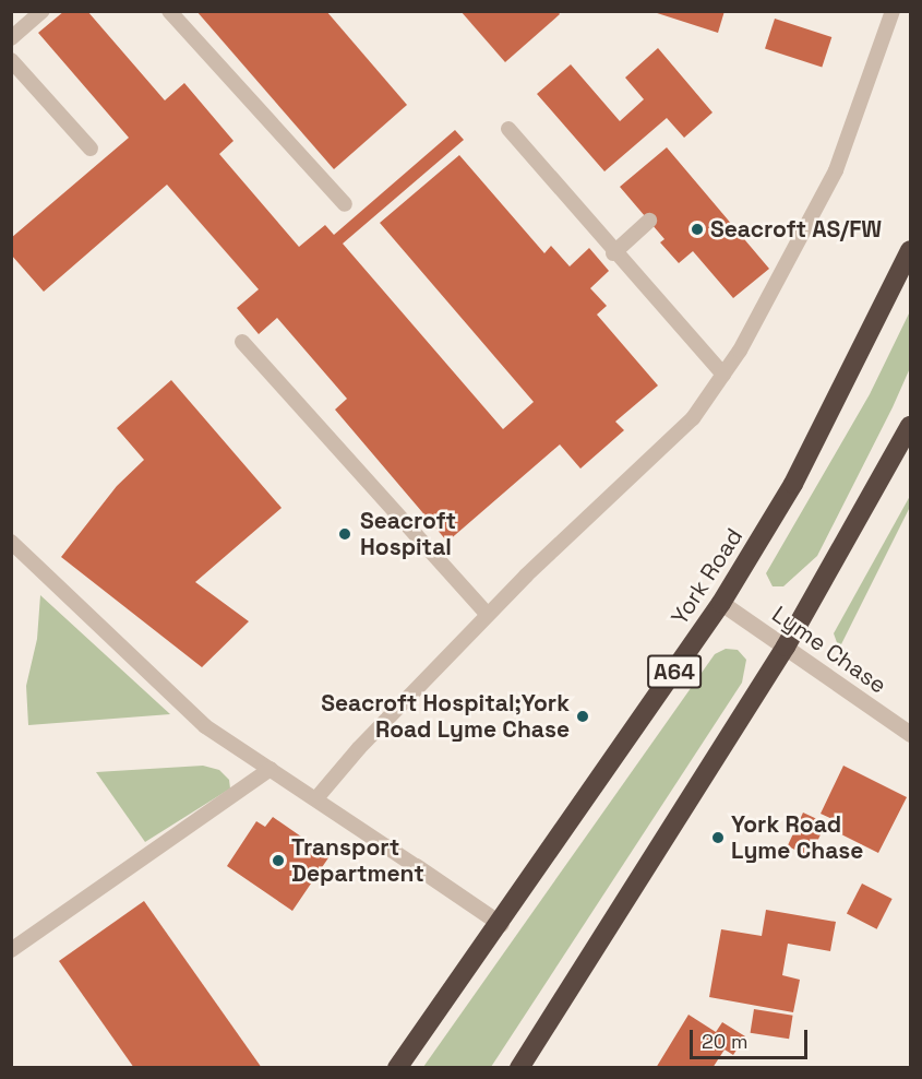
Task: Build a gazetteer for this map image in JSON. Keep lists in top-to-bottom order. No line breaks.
{"streets":{"highway":["York Road","A64"],"street":["Lyme Chase"]},"crossings":[["York Road","Lyme Chase"]],"places":["Seacroft AS/FW","Seacroft Hospital","Seacroft Hospital;York Road Lyme Chase","York Road Lyme Chase","Transport Department"],"scale_bar":"20 m"}
